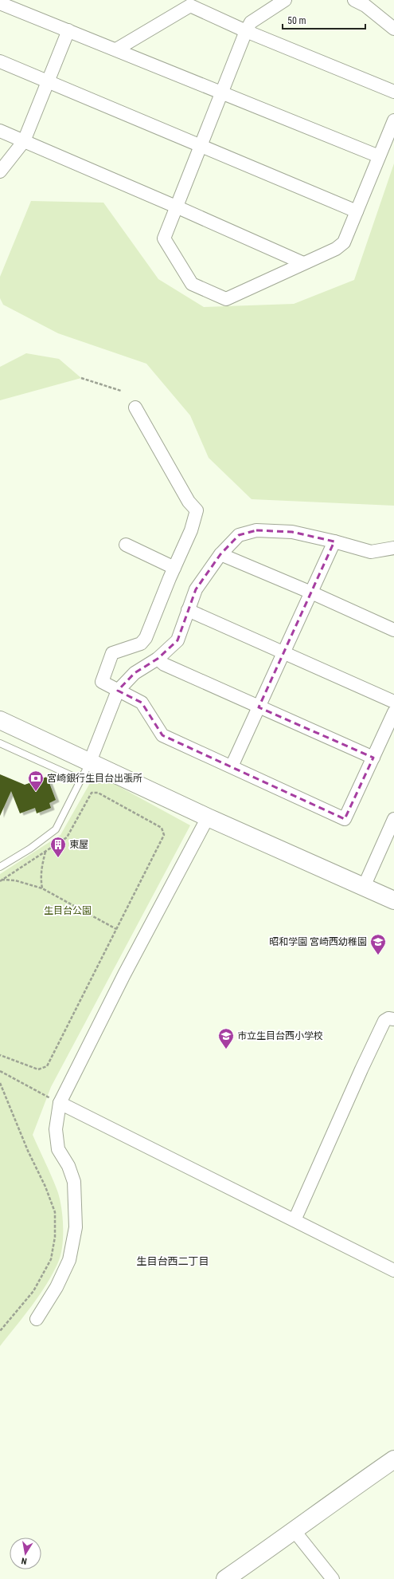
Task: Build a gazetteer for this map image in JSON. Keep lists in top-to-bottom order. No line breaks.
{"districts":["生目台西二丁目"],"parks":["生目台公園"],"places":{"bank":["宮崎銀行生目台出張所"],"building":["東屋"],"school or university":["昭和学園 宮崎西幼稚園","市立生目台西小学校"]},"scale_bar":"50 m","north":"bottom"}
